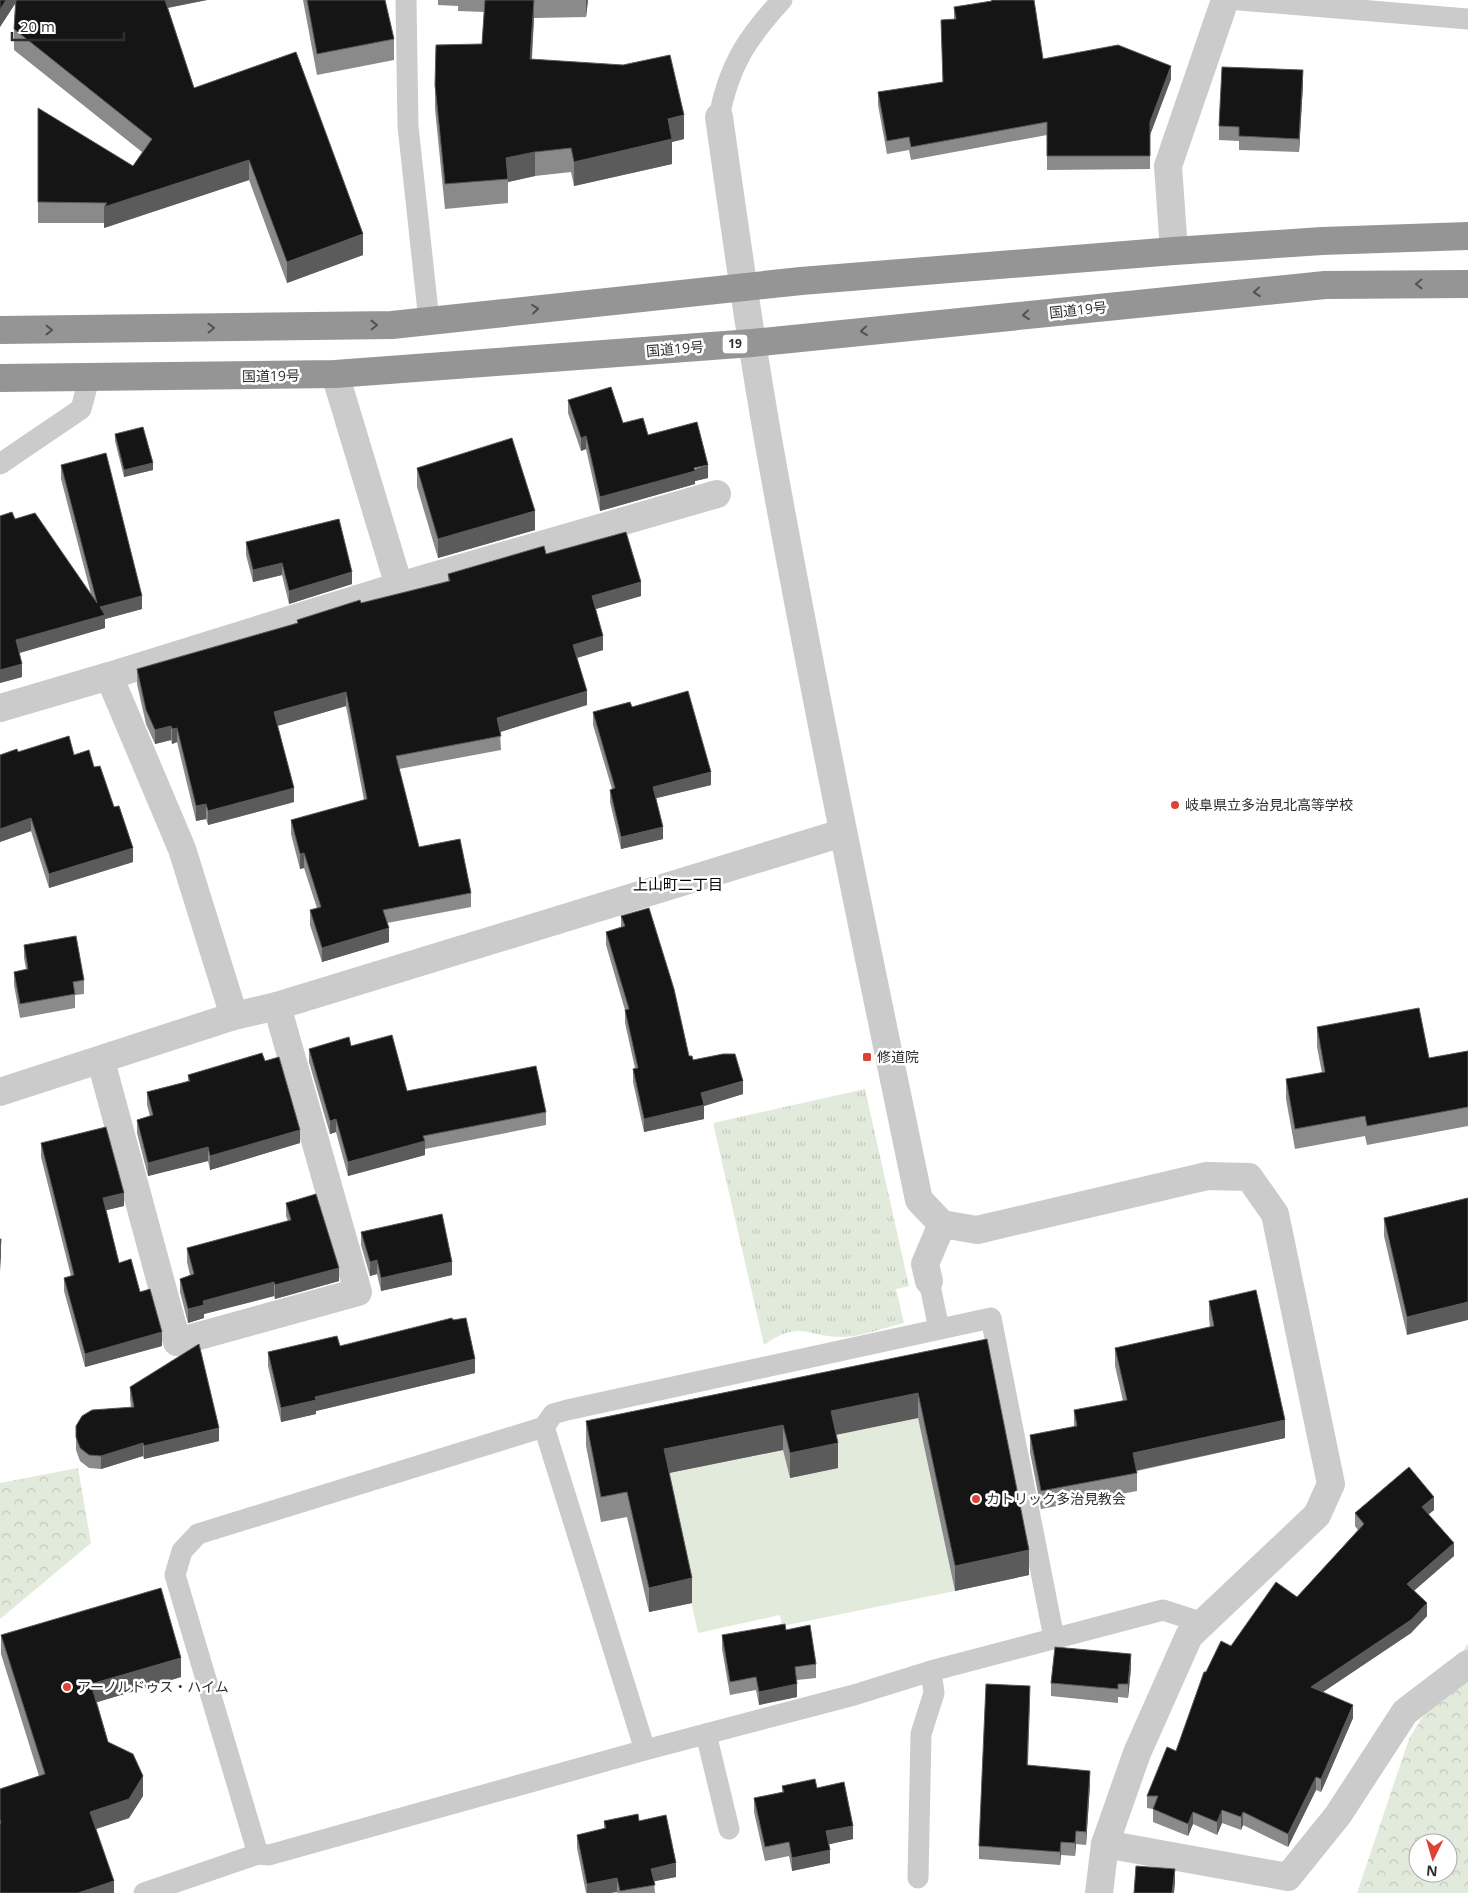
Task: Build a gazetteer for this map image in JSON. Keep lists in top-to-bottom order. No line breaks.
{"streets":{"highway":["国道19号","19"]},"districts":["上山町二丁目"],"places":{"other":["岐阜県立多治見北高等学校","カトリック多治見教会","アーノルドゥス・ハイム"],"transit":["修道院"]},"scale_bar":"20 m","north":"bottom"}
